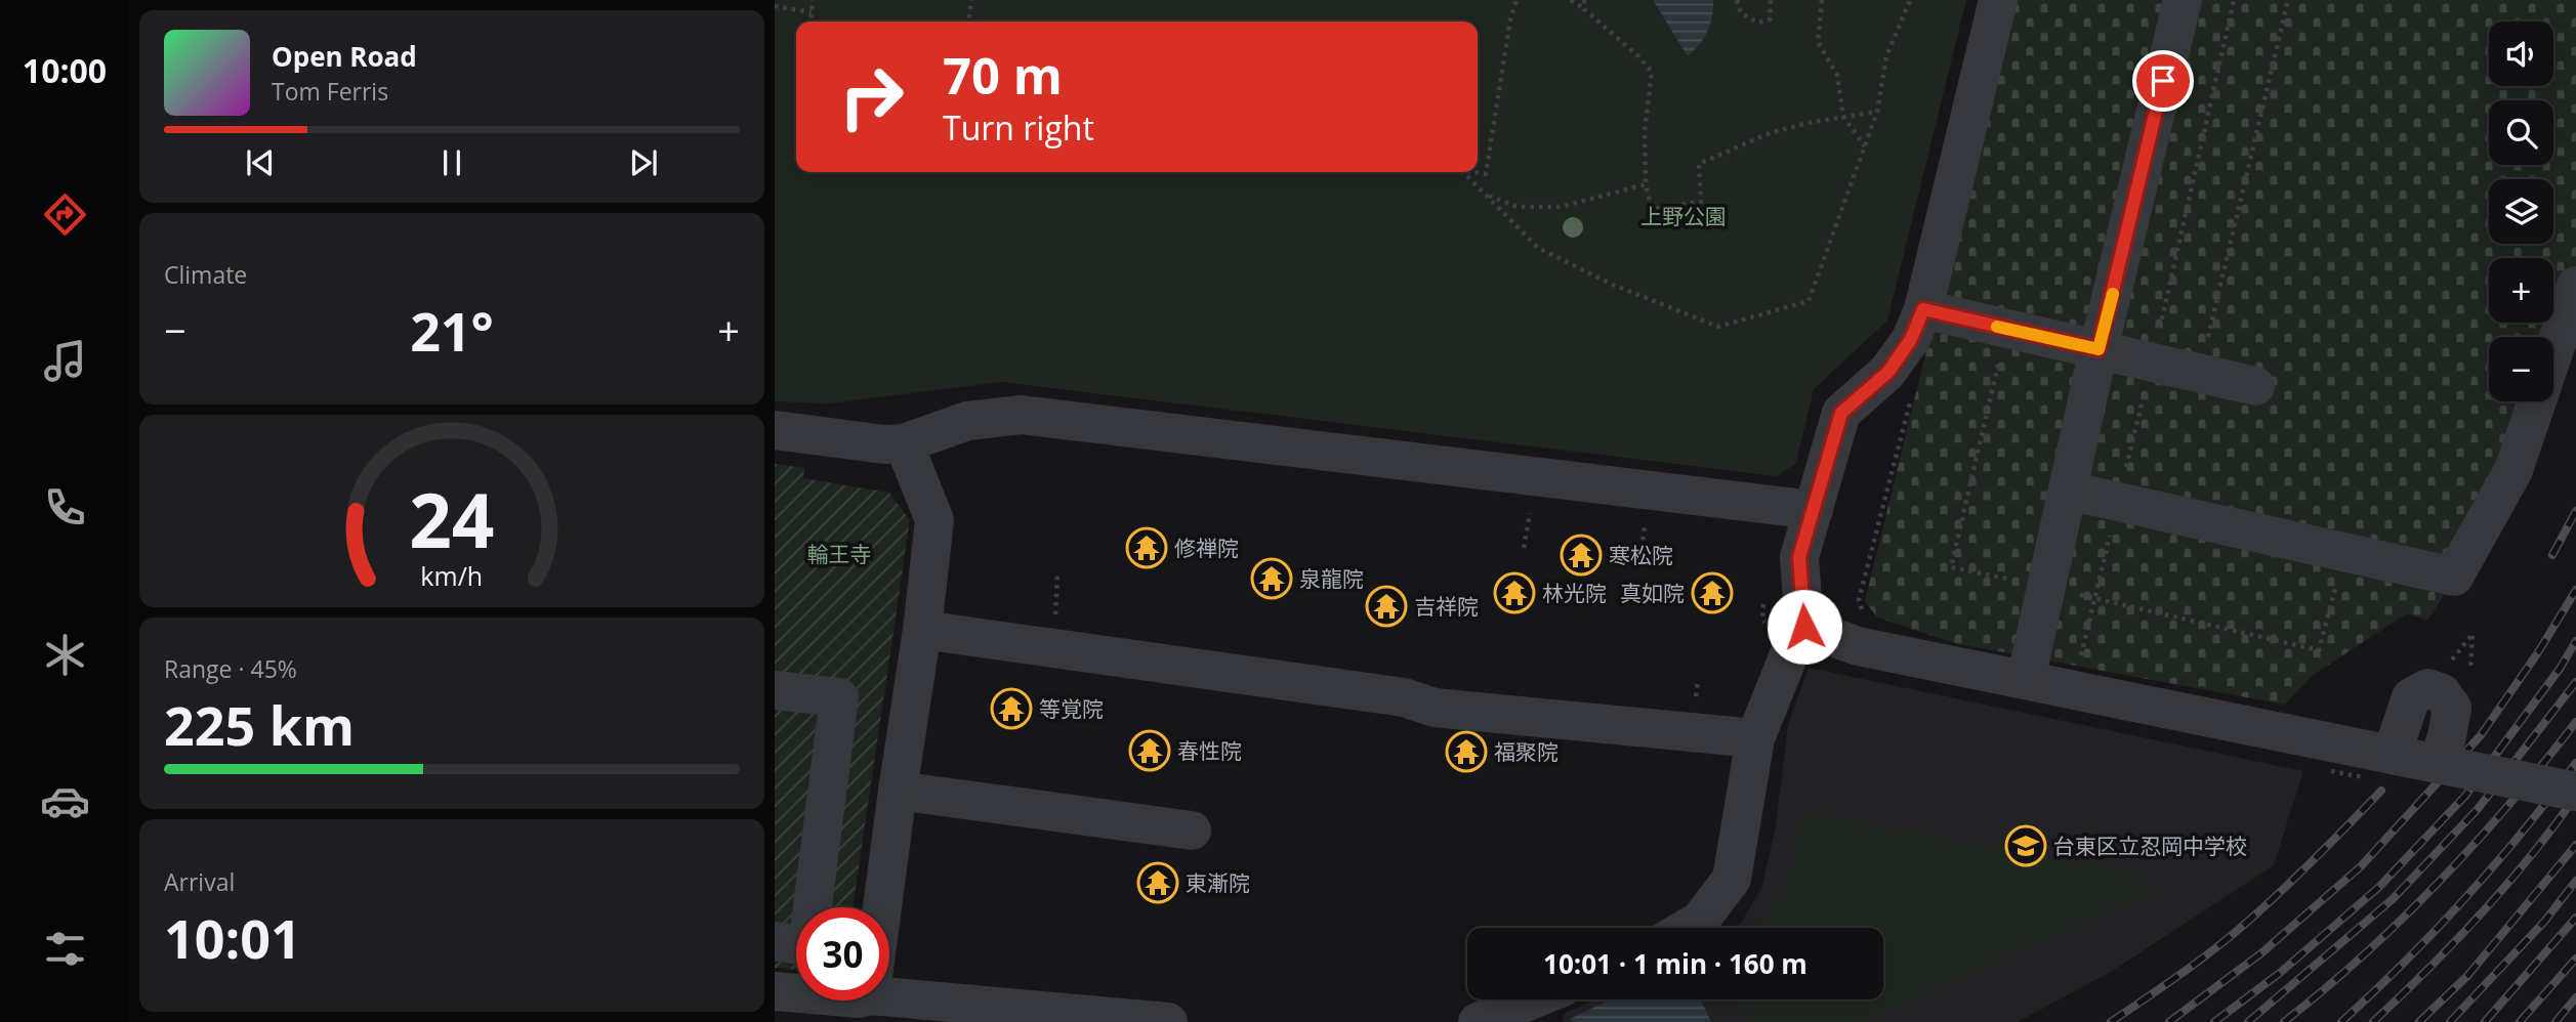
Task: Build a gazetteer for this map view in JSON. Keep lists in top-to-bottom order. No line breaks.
{"parks":["上野公園","輪王寺"],"places":{"temple":["修禅院","寒松院","泉龍院","林光院","真如院","吉祥院","等覚院","春性院","福聚院","東漸院"],"school or university":["台東区立忍岡中学校"]},"page":{"tabs":"10:00","map_buttons":["+","−"],"turn":["70 m","Turn right"],"song":["Open Road","Tom Ferris"],"tile":["Climate",["Range · 45%","225 km"],["Arrival","10:01"]],"heat":["−","21°","+"],"limit":"30","trip":"10:01 · 1 min · 160 m","gauge":["24","km/h"]}}
